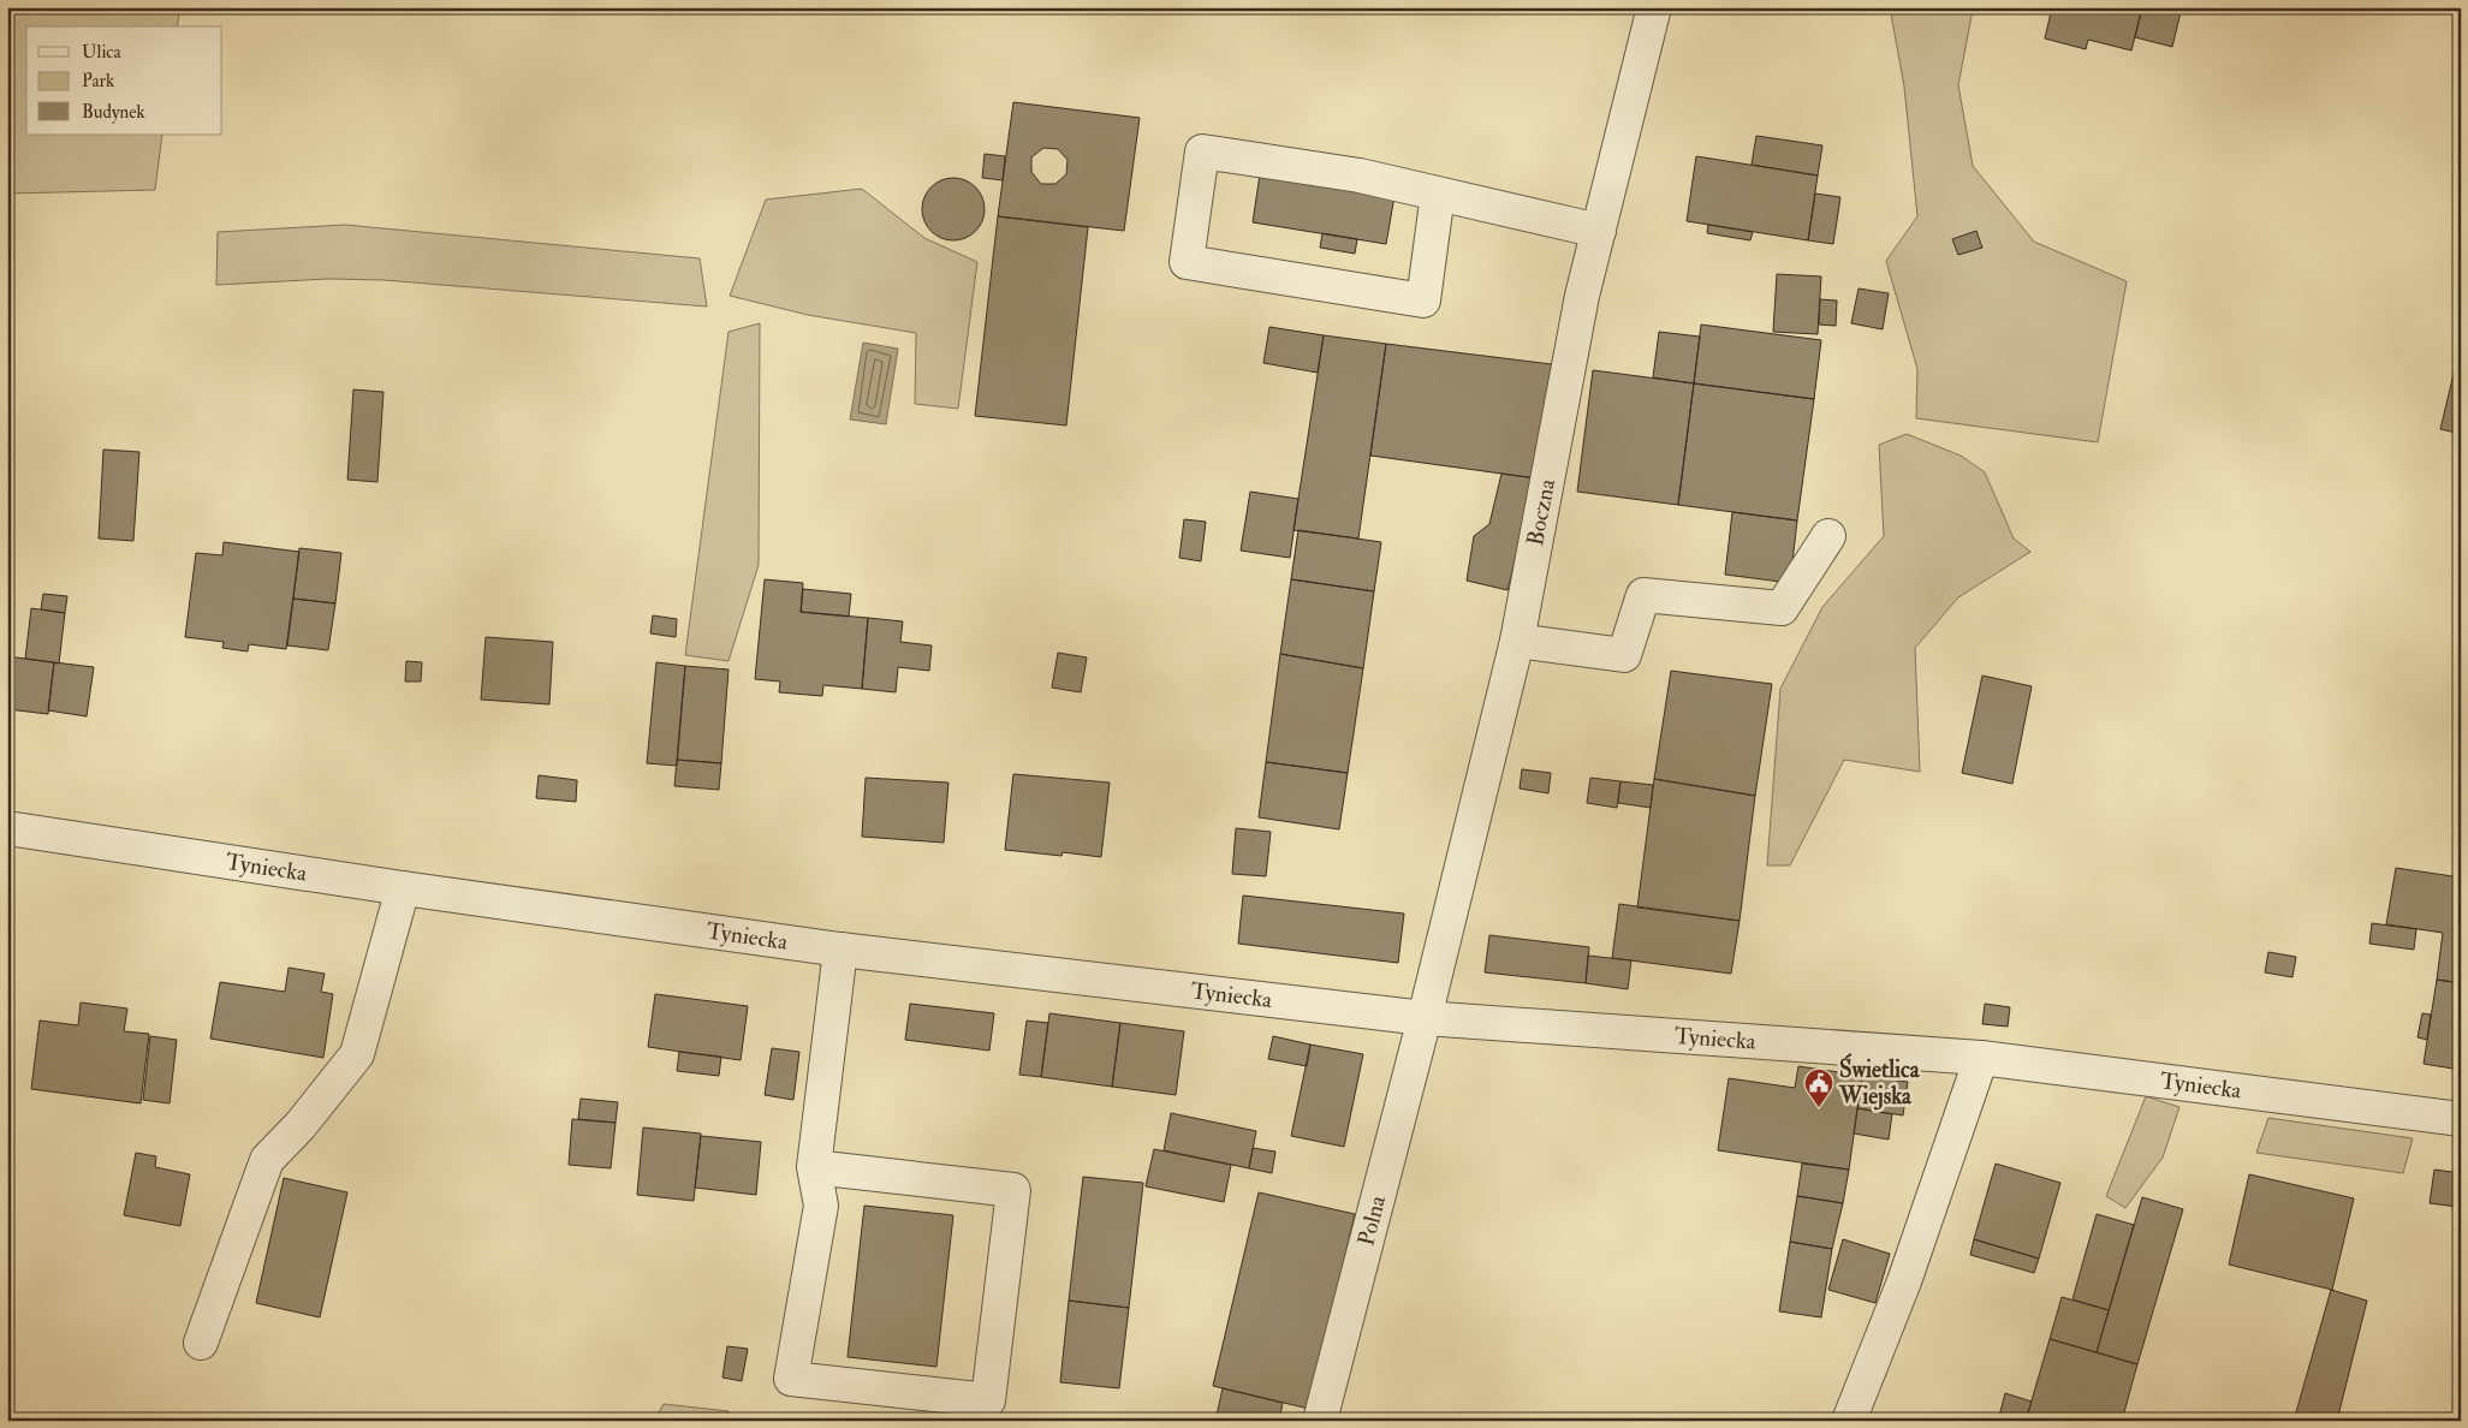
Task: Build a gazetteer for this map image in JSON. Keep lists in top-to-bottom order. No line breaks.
{"streets":{"street":["Boczna","Tyniecka","Polna"]},"crossings":[["Boczna","Tyniecka"],["Boczna","Polna"],["Tyniecka","Polna"]],"places":{"public building":["Świetlica Wiejska"]},"legend":["Ulica","Park","Budynek"]}
